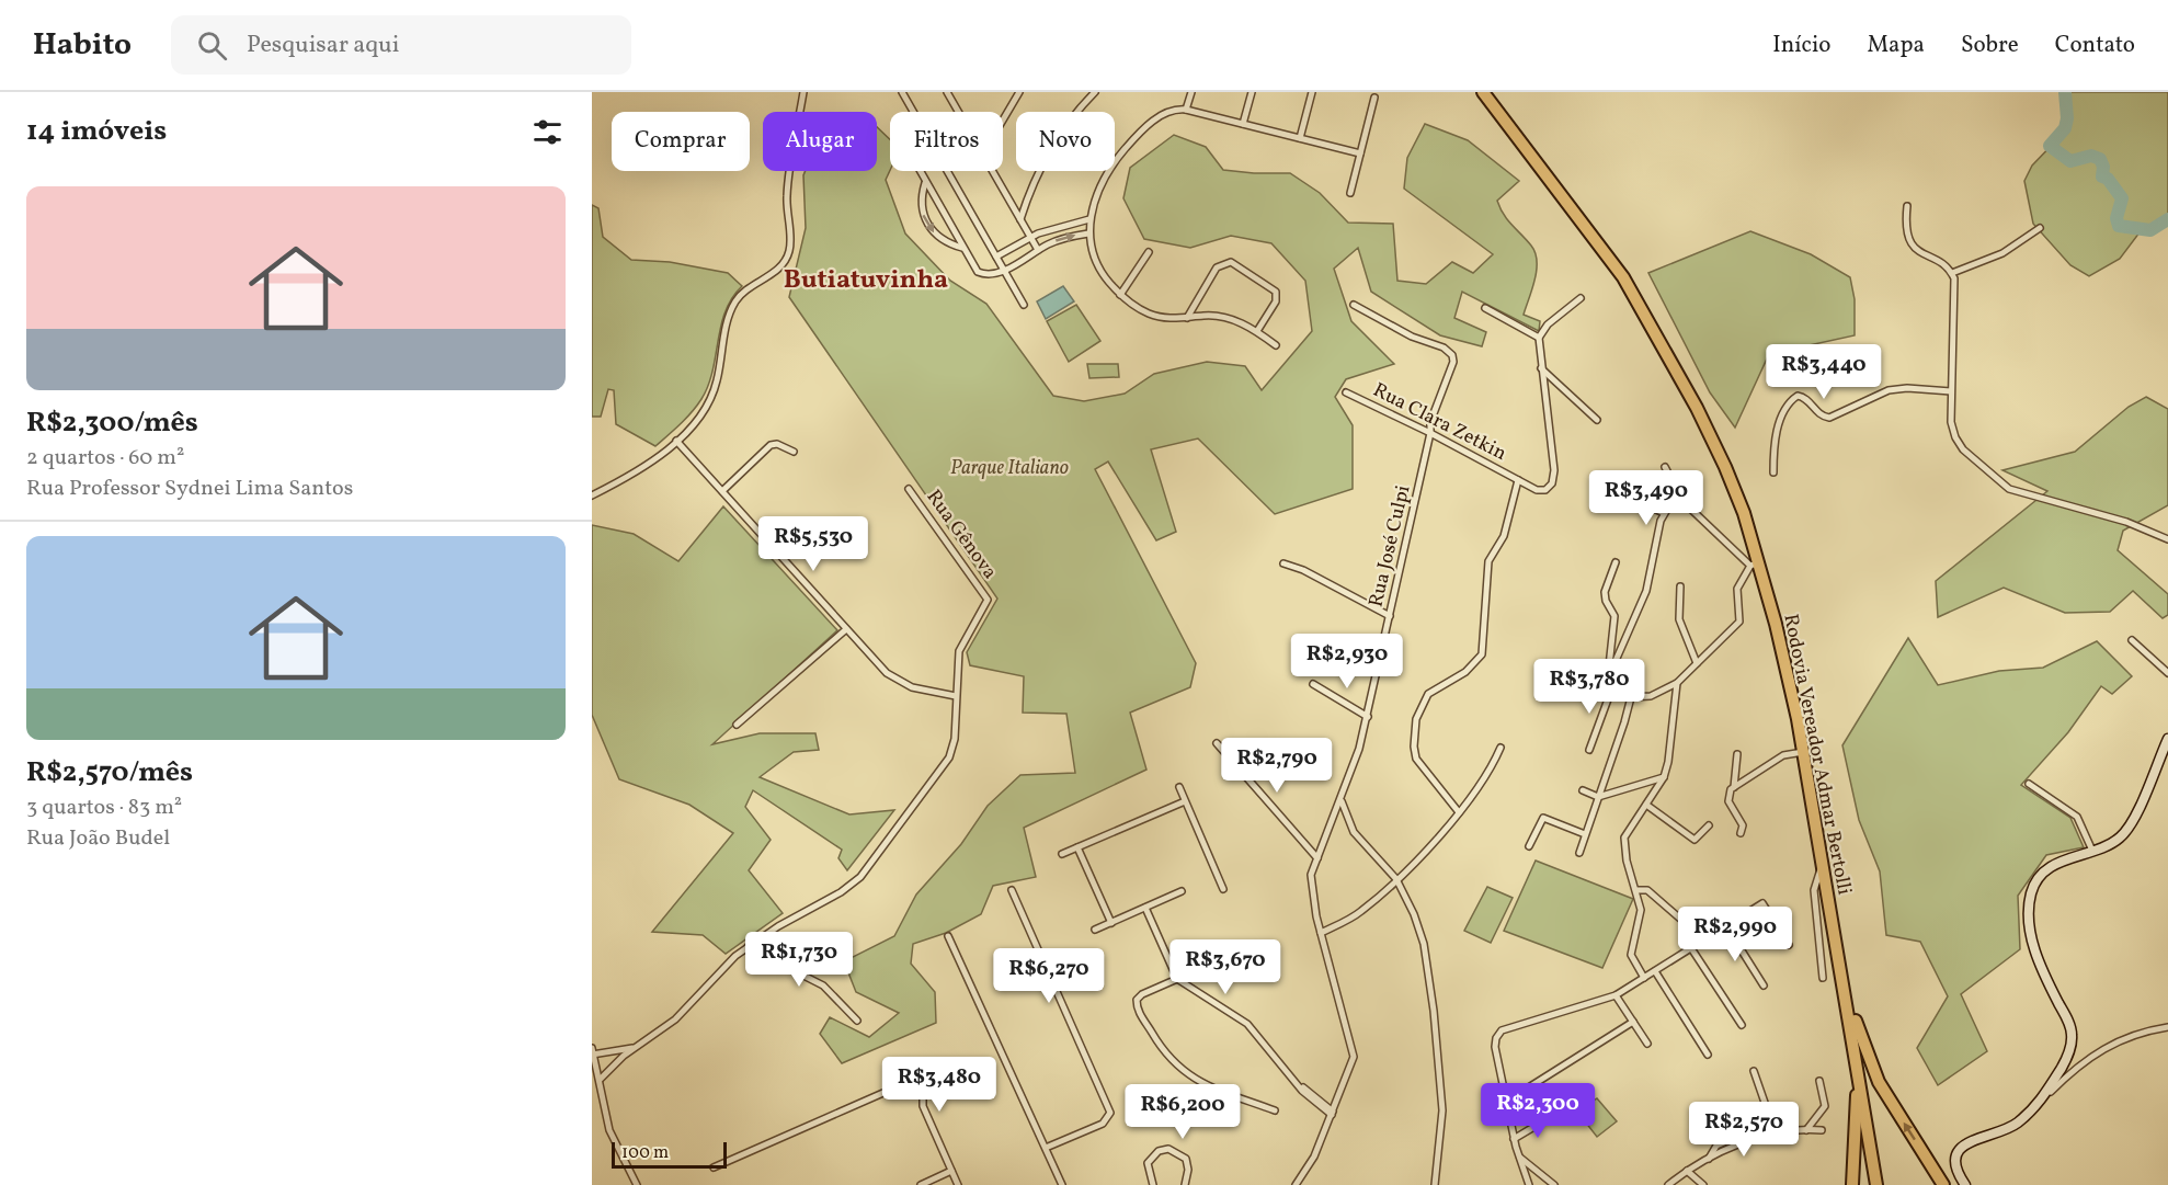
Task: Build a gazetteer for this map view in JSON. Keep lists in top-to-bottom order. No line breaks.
{"streets":{"highway":["Rodovia Vereador Admar Bertolli"],"street":["Rua Clara Zetkin","Rua Gênova","Rua José Culpi"]},"crossings":[["Rua Clara Zetkin","Rua José Culpi"]],"districts":["Butiatuvinha"],"parks":["Parque Italiano"],"scale_bar":"100 m","page":{"header":"Habito","search":"Pesquisar aqui","nav":["Início","Mapa","Sobre","Contato"],"heading":"14 imóveis","chip":["Comprar","Alugar","Filtros","Novo"],"list":[{"name":"R$2,300/mês","note":"2 quartos · 60 m² · Rua Professor Sydnei Lima Santos"},{"name":"R$2,570/mês","note":"3 quartos · 83 m² · Rua João Budel"}],"price":["R$3,440","R$3,490","R$5,530","R$2,930","R$3,780","R$2,790","R$2,990","R$1,730","R$3,670","R$6,270","R$3,480","R$2,300","R$6,200","R$2,570"],"scale":"100 m"}}
